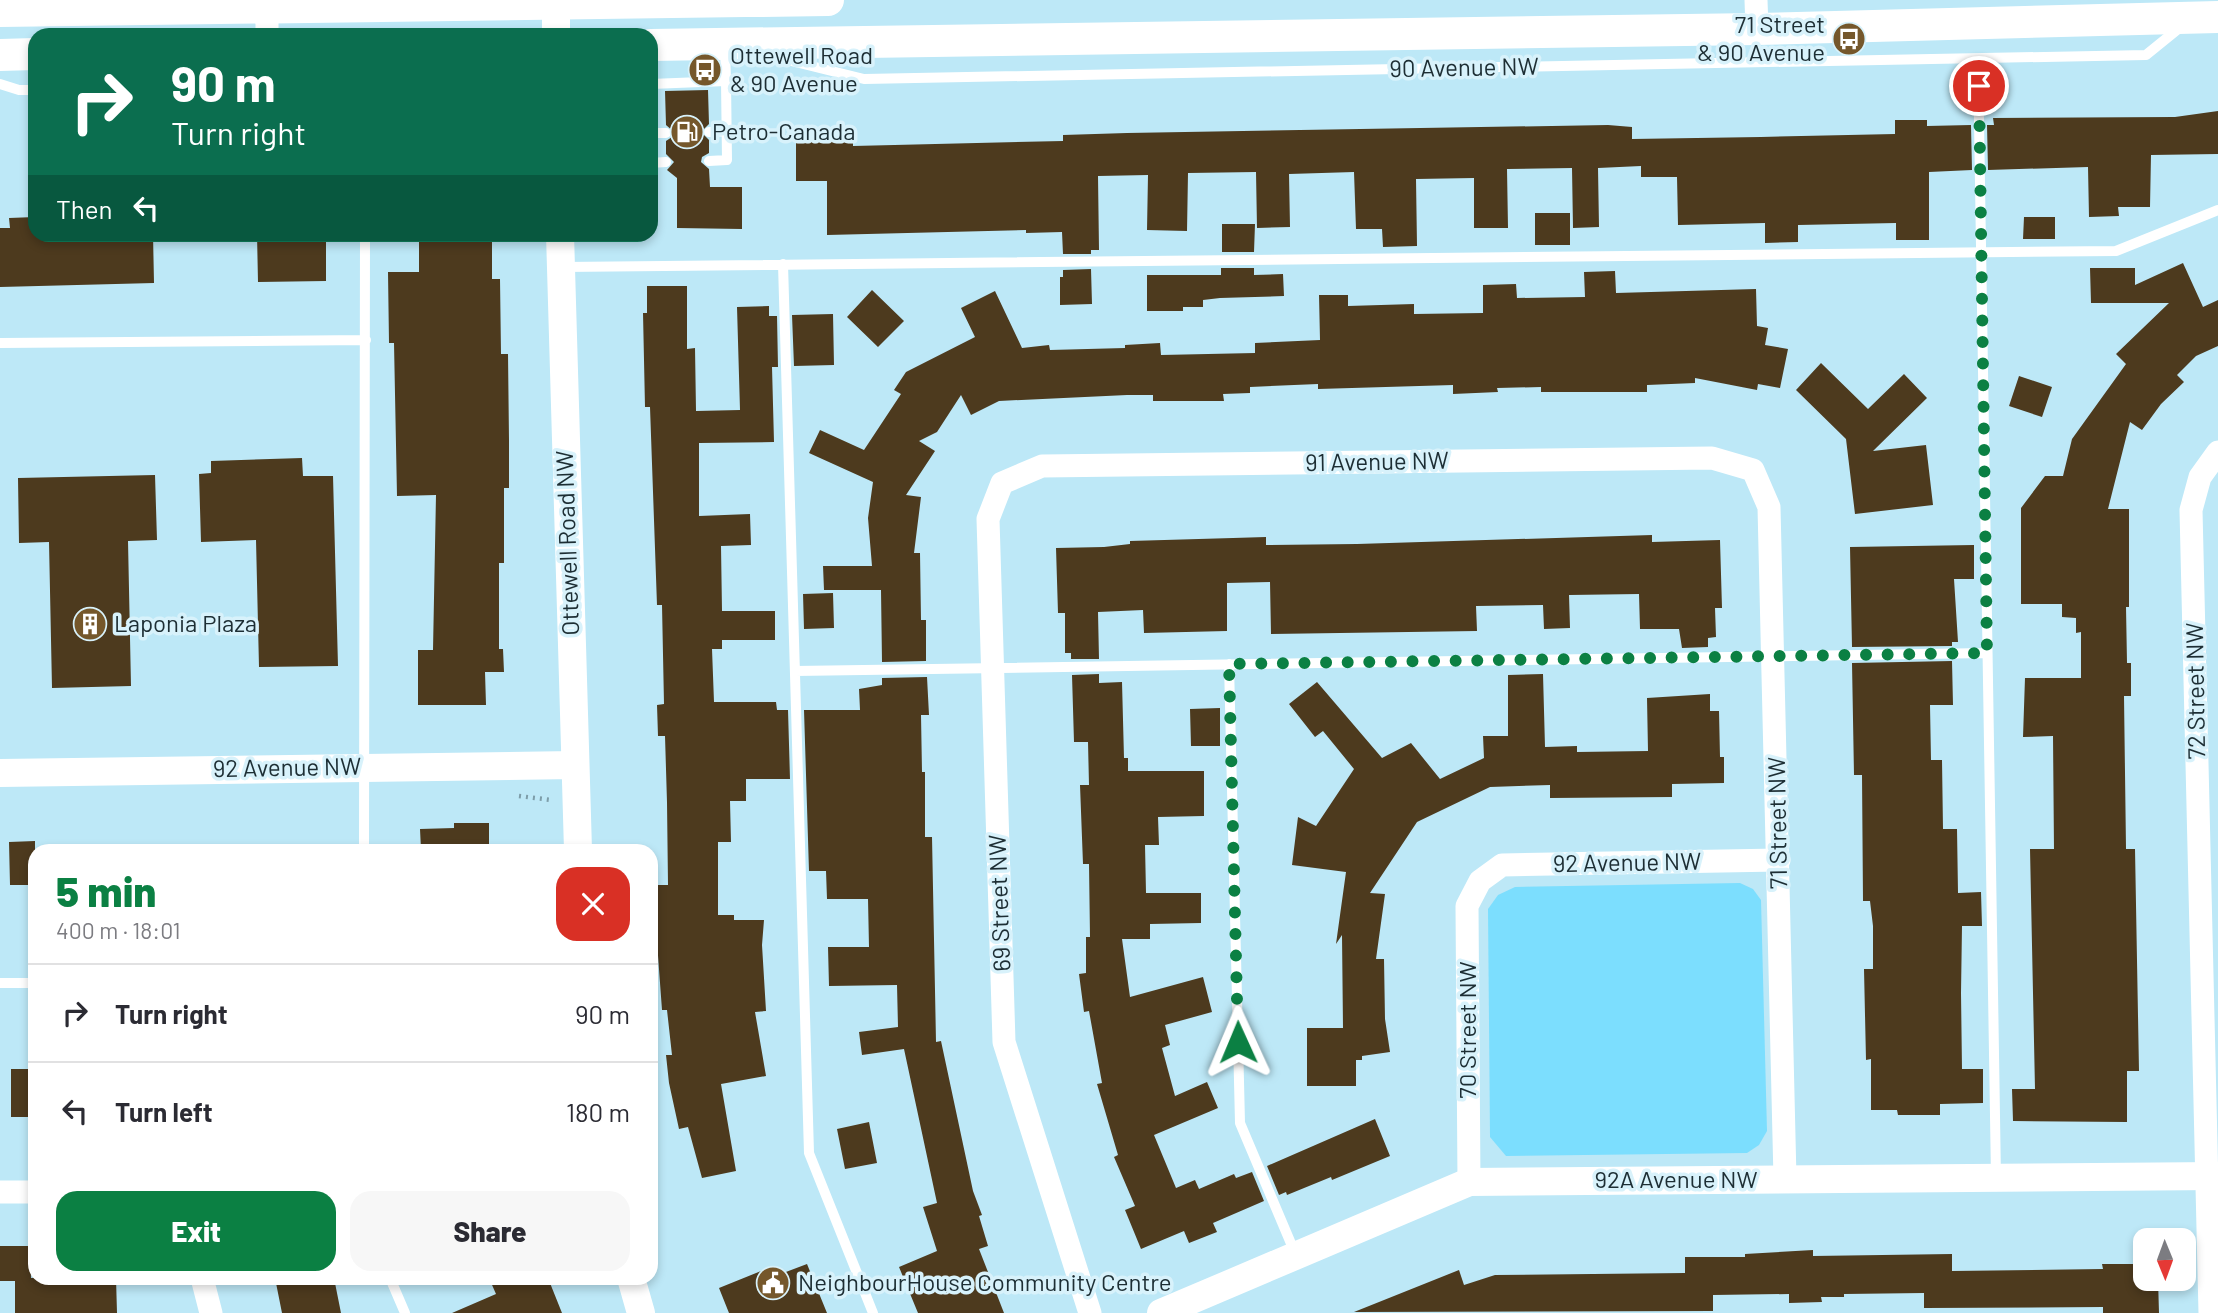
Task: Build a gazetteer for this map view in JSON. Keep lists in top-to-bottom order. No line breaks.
{"streets":{"main road":["90 Avenue NW"],"street":["91 Avenue NW","Ottewell Road NW","72 Street NW","92 Avenue NW","71 Street NW","69 Street NW","70 Street NW","92A Avenue NW"]},"crossings":[["91 Avenue NW","71 Street NW"],["91 Avenue NW","69 Street NW"],["Ottewell Road NW","92 Avenue NW"],["72 Street NW","92A Avenue NW"],["92 Avenue NW","71 Street NW"],["92 Avenue NW","70 Street NW"],["71 Street NW","92A Avenue NW"],["70 Street NW","92A Avenue NW"]],"places":{"bus stop":["71 Street & 90 Avenue","Ottewell Road & 90 Avenue"],"fuel station":["Petro-Canada"],"building":["Laponia Plaza"],"public building":["NeighbourHouse Community Centre"]},"north":"bottom","page":{"turn":["90 m","Turn right"],"then":"Then","heading":["5 min","400 m · 18:01"],"list":[{"name":"Turn right","value":"90 m"},{"name":"Turn left","value":"180 m"}],"buttons":["Exit","Share"]}}
